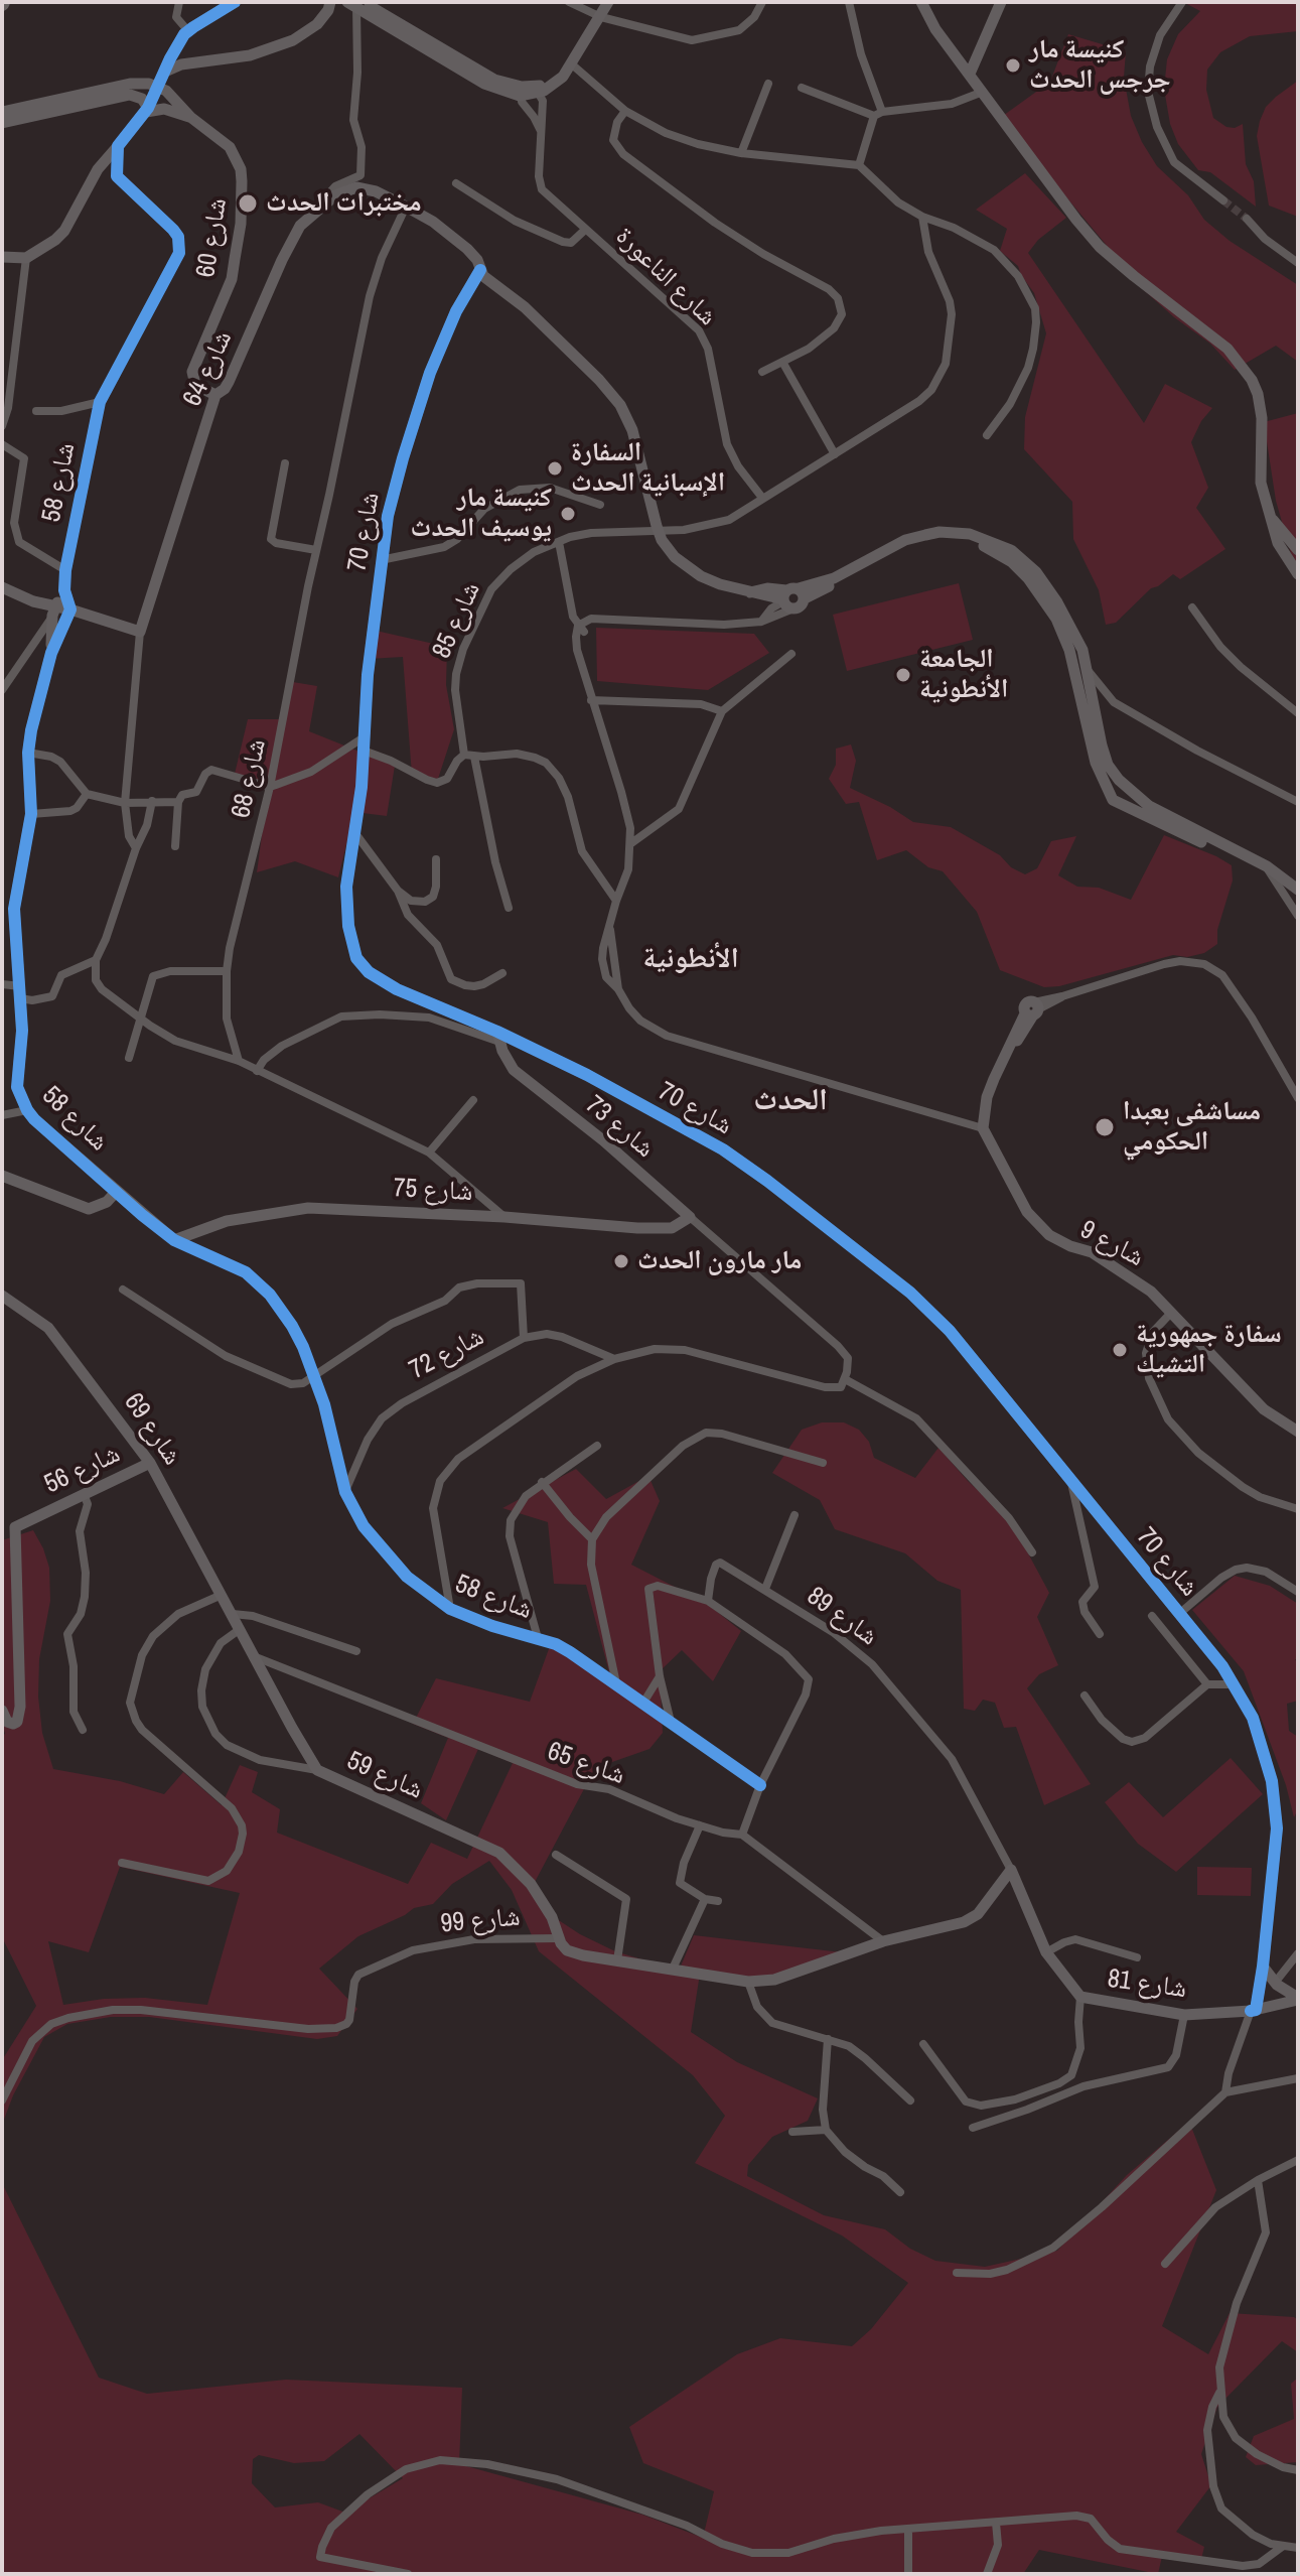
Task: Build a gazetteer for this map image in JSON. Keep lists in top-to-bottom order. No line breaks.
{"streets":{"street":["شارع 60","شارع الناعورة","شارع 64","شارع 58","شارع 70","شارع 85","شارع 68","شارع 73","شارع 75","شارع 9","شارع 72","شارع 69","شارع 56","شارع 89","شارع 65","شارع 59","شارع 99","شارع 81"]},"crossings":[["شارع 60","شارع 64"],["شارع 64","شارع 70"],["شارع 64","شارع 85"],["شارع 64","شارع 68"],["شارع 58","شارع 75"],["شارع 58","شارع 72"],["شارع 70","شارع 73"],["شارع 70","شارع 81"],["شارع 73","شارع 75"],["شارع 69","شارع 56"],["شارع 69","شارع 59"],["شارع 89","شارع 99"],["شارع 89","شارع 81"],["شارع 65","شارع 59"],["شارع 65","شارع 99"],["شارع 59","شارع 99"],["شارع 99","شارع 81"]],"districts":["الأنطونية","الحدث"],"places":["كنيسة مار جرجس الحدث","مختبرات الحدث","السفارة الإسبانية الحدث","كنيسة مار يوسيف الحدث","الجامعة الأنطونية","مساشفى بعبدا الحكومي","مار مارون الحدث","سفارة جمهورية التشيك"]}
